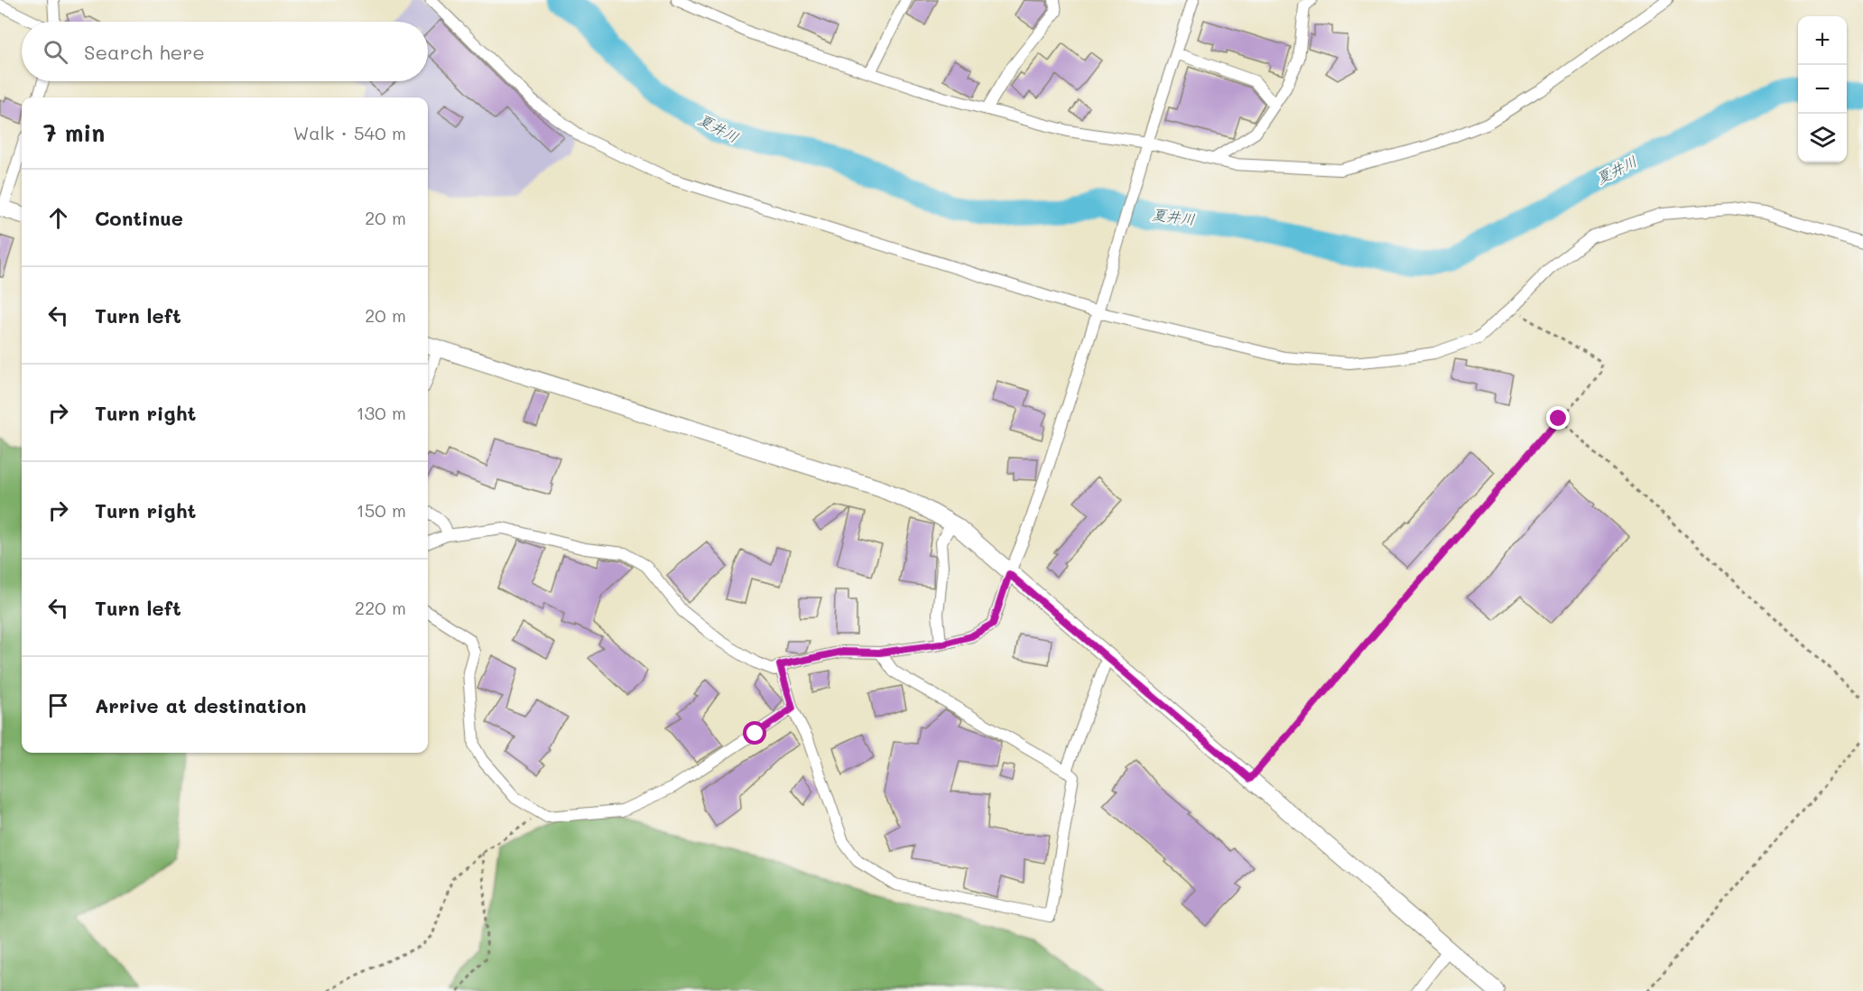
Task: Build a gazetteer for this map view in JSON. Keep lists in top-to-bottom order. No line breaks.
{"water":["夏井川"],"page":{"map_buttons":["+","−"],"search":"Search here","heading":["7 min","Walk · 540 m"],"list":[["Continue","20 m"],["Turn left","20 m"],["Turn right","130 m"],["Turn right","150 m"],["Turn left","220 m"],"Arrive at destination"]}}
